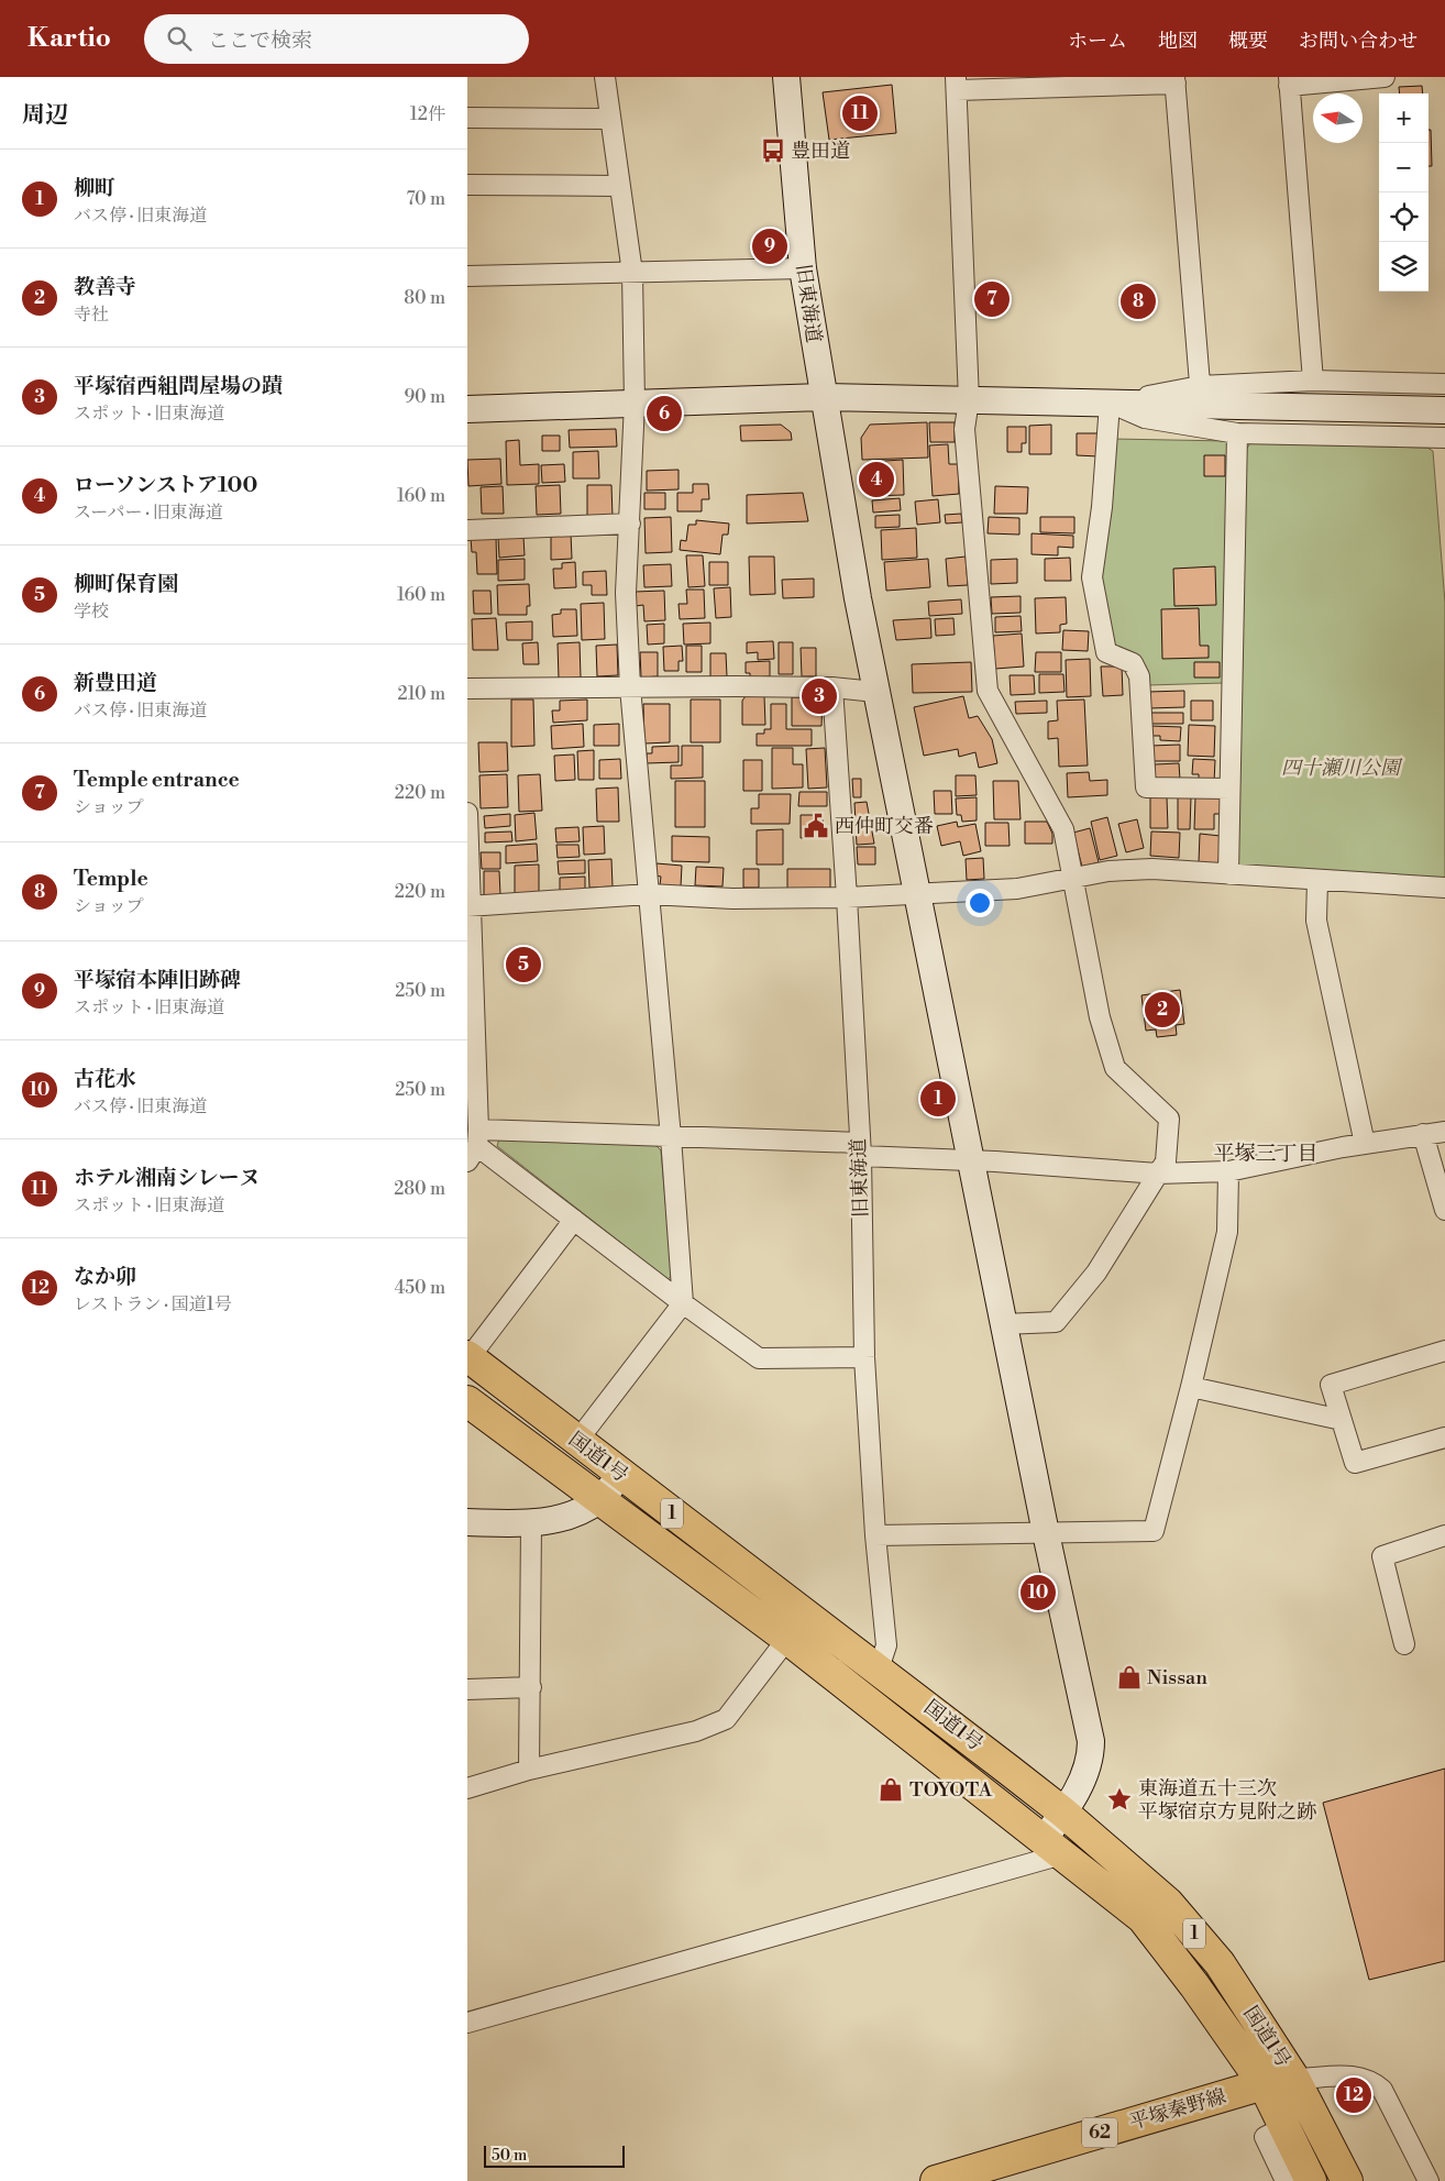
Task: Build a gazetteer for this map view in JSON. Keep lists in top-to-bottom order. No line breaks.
{"streets":{"main road":["国道1号","1","平塚秦野線","62"],"street":["旧東海道"]},"crossings":[["旧東海道","国道1号"],["国道1号","平塚秦野線"]],"districts":["平塚三丁目"],"parks":["四十瀬川公園"],"places":{"bus stop":["豊田道"],"public building":["西仲町交番"],"shop":["Nissan","TOYOTA"],"place":["東海道五十三次 平塚宿京方見附之跡"]},"scale_bar":"50 m","north":"left","page":{"header":"Kartio","search":"ここで検索","nav":["ホーム","地図","概要","お問い合わせ"],"heading":["周辺","12件"],"map_buttons":["+","−"],"pins":["11","9","7","8","6","4","3","5","2","1","10","12"],"list":[{"mark":"1","name":"柳町","note":"バス停 · 旧東海道","value":"70 m"},{"mark":"2","name":"教善寺","note":"寺社","value":"80 m"},{"mark":"3","name":"平塚宿西組問屋場の蹟","note":"スポット · 旧東海道","value":"90 m"},{"mark":"4","name":"ローソンストア100","note":"スーパー · 旧東海道","value":"160 m"},{"mark":"5","name":"柳町保育園","note":"学校","value":"160 m"},{"mark":"6","name":"新豊田道","note":"バス停 · 旧東海道","value":"210 m"},{"mark":"7","name":"Temple entrance","note":"ショップ","value":"220 m"},{"mark":"8","name":"Temple","note":"ショップ","value":"220 m"},{"mark":"9","name":"平塚宿本陣旧跡碑","note":"スポット · 旧東海道","value":"250 m"},{"mark":"10","name":"古花水","note":"バス停 · 旧東海道","value":"250 m"},{"mark":"11","name":"ホテル湘南シレーヌ","note":"スポット · 旧東海道","value":"280 m"},{"mark":"12","name":"なか卯","note":"レストラン · 国道1号","value":"450 m"}],"scale":"50 m"}}
